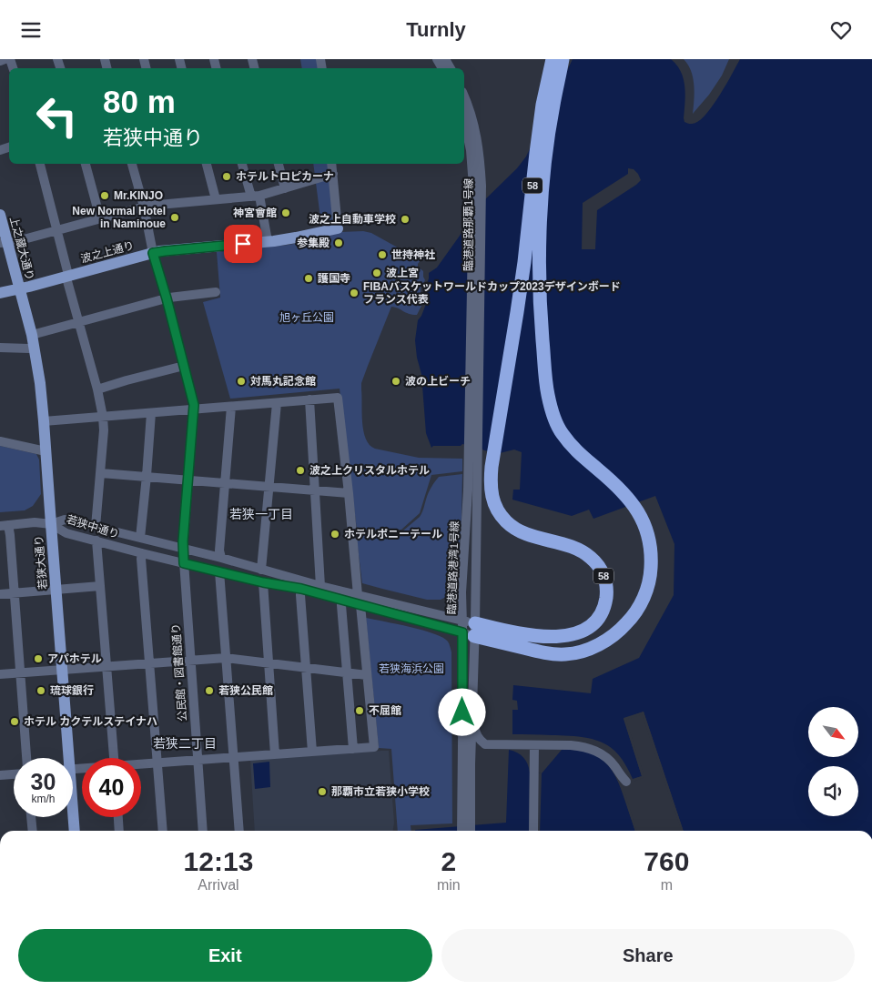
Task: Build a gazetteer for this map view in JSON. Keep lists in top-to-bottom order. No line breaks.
{"streets":{"highway":["58"],"main road":["上之蔵大通り","波之上通り","若狭大通り"],"street":["臨港道路那覇1号線","若狭中通り","臨港道路港湾1号線","公民館・図書館通り"]},"crossings":[["58","若狭中通り"],["58","臨港道路港湾1号線"],["臨港道路那覇1号線","臨港道路港湾1号線"],["上之蔵大通り","波之上通り"],["上之蔵大通り","若狭大通り"],["波之上通り","若狭大通り"],["波之上通り","公民館・図書館通り"],["若狭中通り","若狭大通り"],["若狭中通り","臨港道路港湾1号線"],["若狭中通り","公民館・図書館通り"]],"districts":["若狭一丁目","若狭二丁目"],"parks":["旭ヶ丘公園","若狭海浜公園"],"places":["ホテルトロピカーナ","Mr.KINJO","神宮會館","New Normal Hotel in Naminoue","波之上自動車学校","参集殿","世持神社","波上宮","護国寺","FIBAバスケットワールドカップ2023デザインボード フランス代表","対馬丸記念館","波の上ビーチ","波之上クリスタルホテル","ホテルポニーテール","アパホテル","琉球銀行","若狭公民館","不屈館","ホテル カクテルステイナハ","那覇市立若狭小学校"],"north":"bottom right","page":{"header":"Turnly","turn":["80 m","若狭中通り"],"speed":"30 km/h","limit":"40","eta":["12:13","Arrival","2","min","760","m"],"buttons":["Exit","Share"]}}
